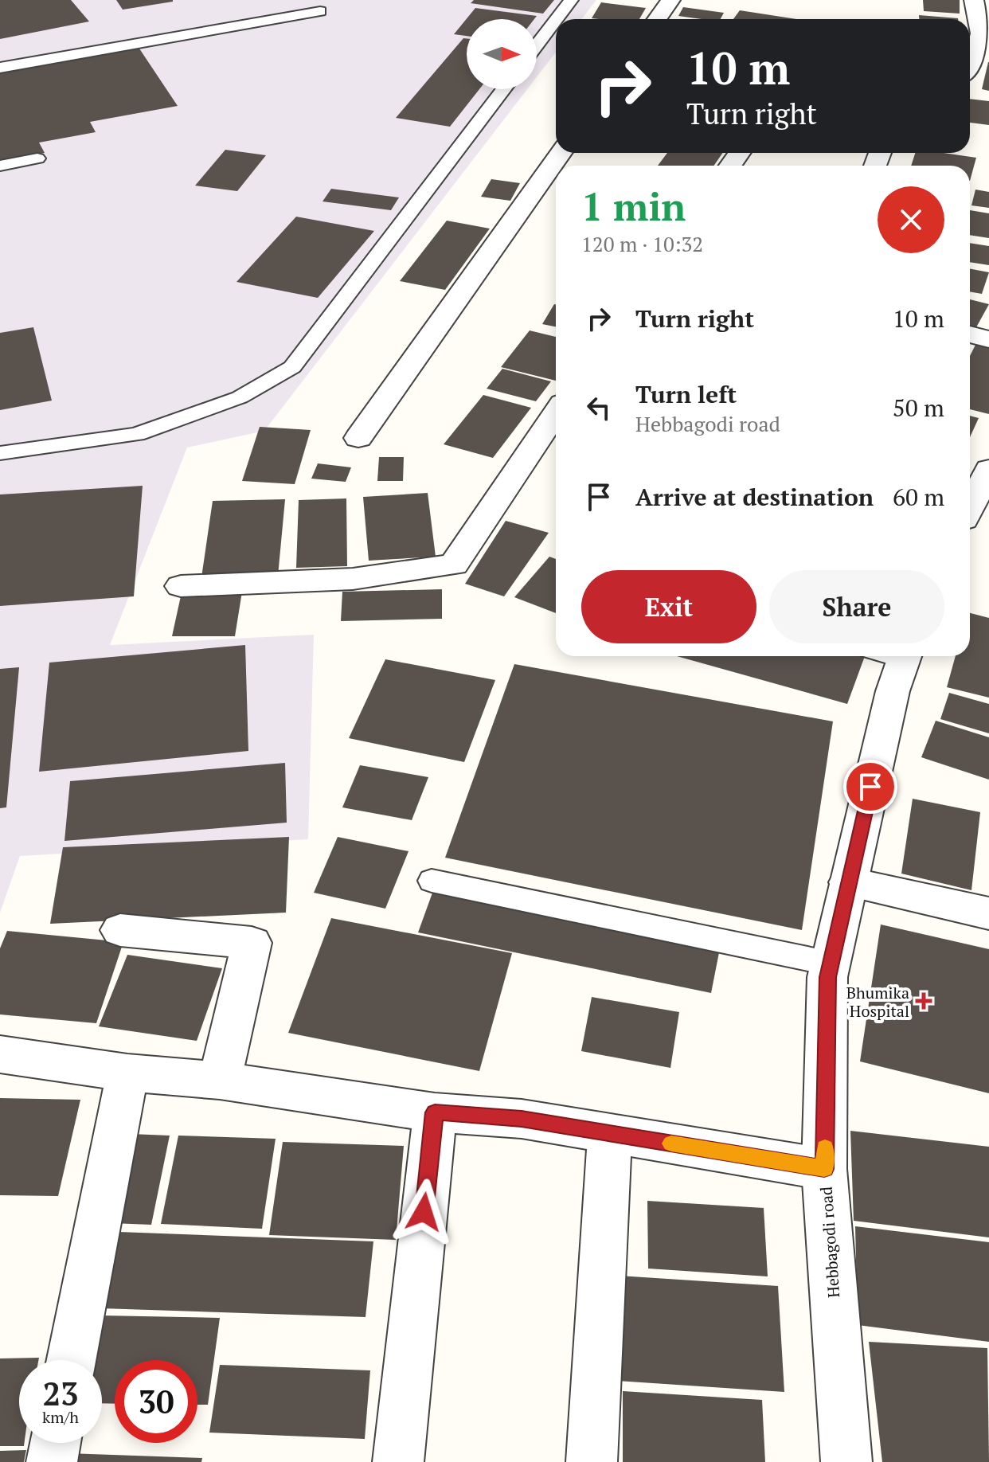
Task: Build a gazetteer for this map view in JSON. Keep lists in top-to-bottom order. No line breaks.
{"streets":{"street":["Hebbagodi road"]},"places":{"health":["Bhumika Hospital"]},"north":"right","page":{"turn":["10 m","Turn right"],"heading":["1 min","120 m · 10:32"],"list":[{"name":"Turn right","value":"10 m"},{"name":"Turn left","note":"Hebbagodi road","value":"50 m"},{"name":"Arrive at destination","value":"60 m"}],"buttons":["Exit","Share"],"speed":"23 km/h","limit":"30"}}
